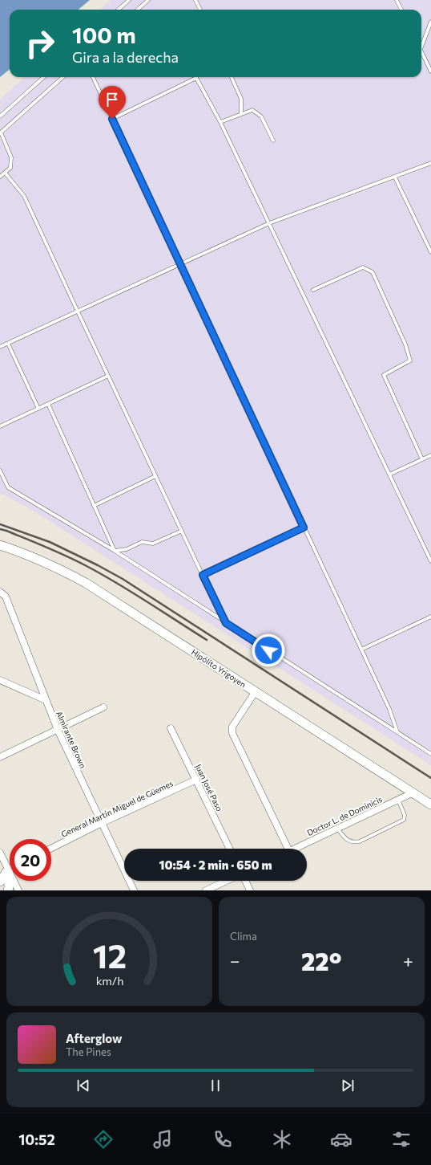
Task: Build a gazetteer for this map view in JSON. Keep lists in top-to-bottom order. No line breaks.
{"streets":{"street":["Hipólito Yrigoyen","Almirante Brown","Juan José Paso","General Martín Miguel de Güemes","Doctor L. de Dominicis"]},"crossings":[["Hipólito Yrigoyen","Doctor L. de Dominicis"],["Almirante Brown","General Martín Miguel de Güemes"],["Juan José Paso","General Martín Miguel de Güemes"]],"page":{"turn":["100 m","Gira a la derecha"],"limit":"20","trip":"10:54 · 2 min · 650 m","tile":"Clima","heat":["−","22°","+"],"song":["Afterglow","The Pines"],"tabs":"10:52","gauge":["12","km/h"]}}
